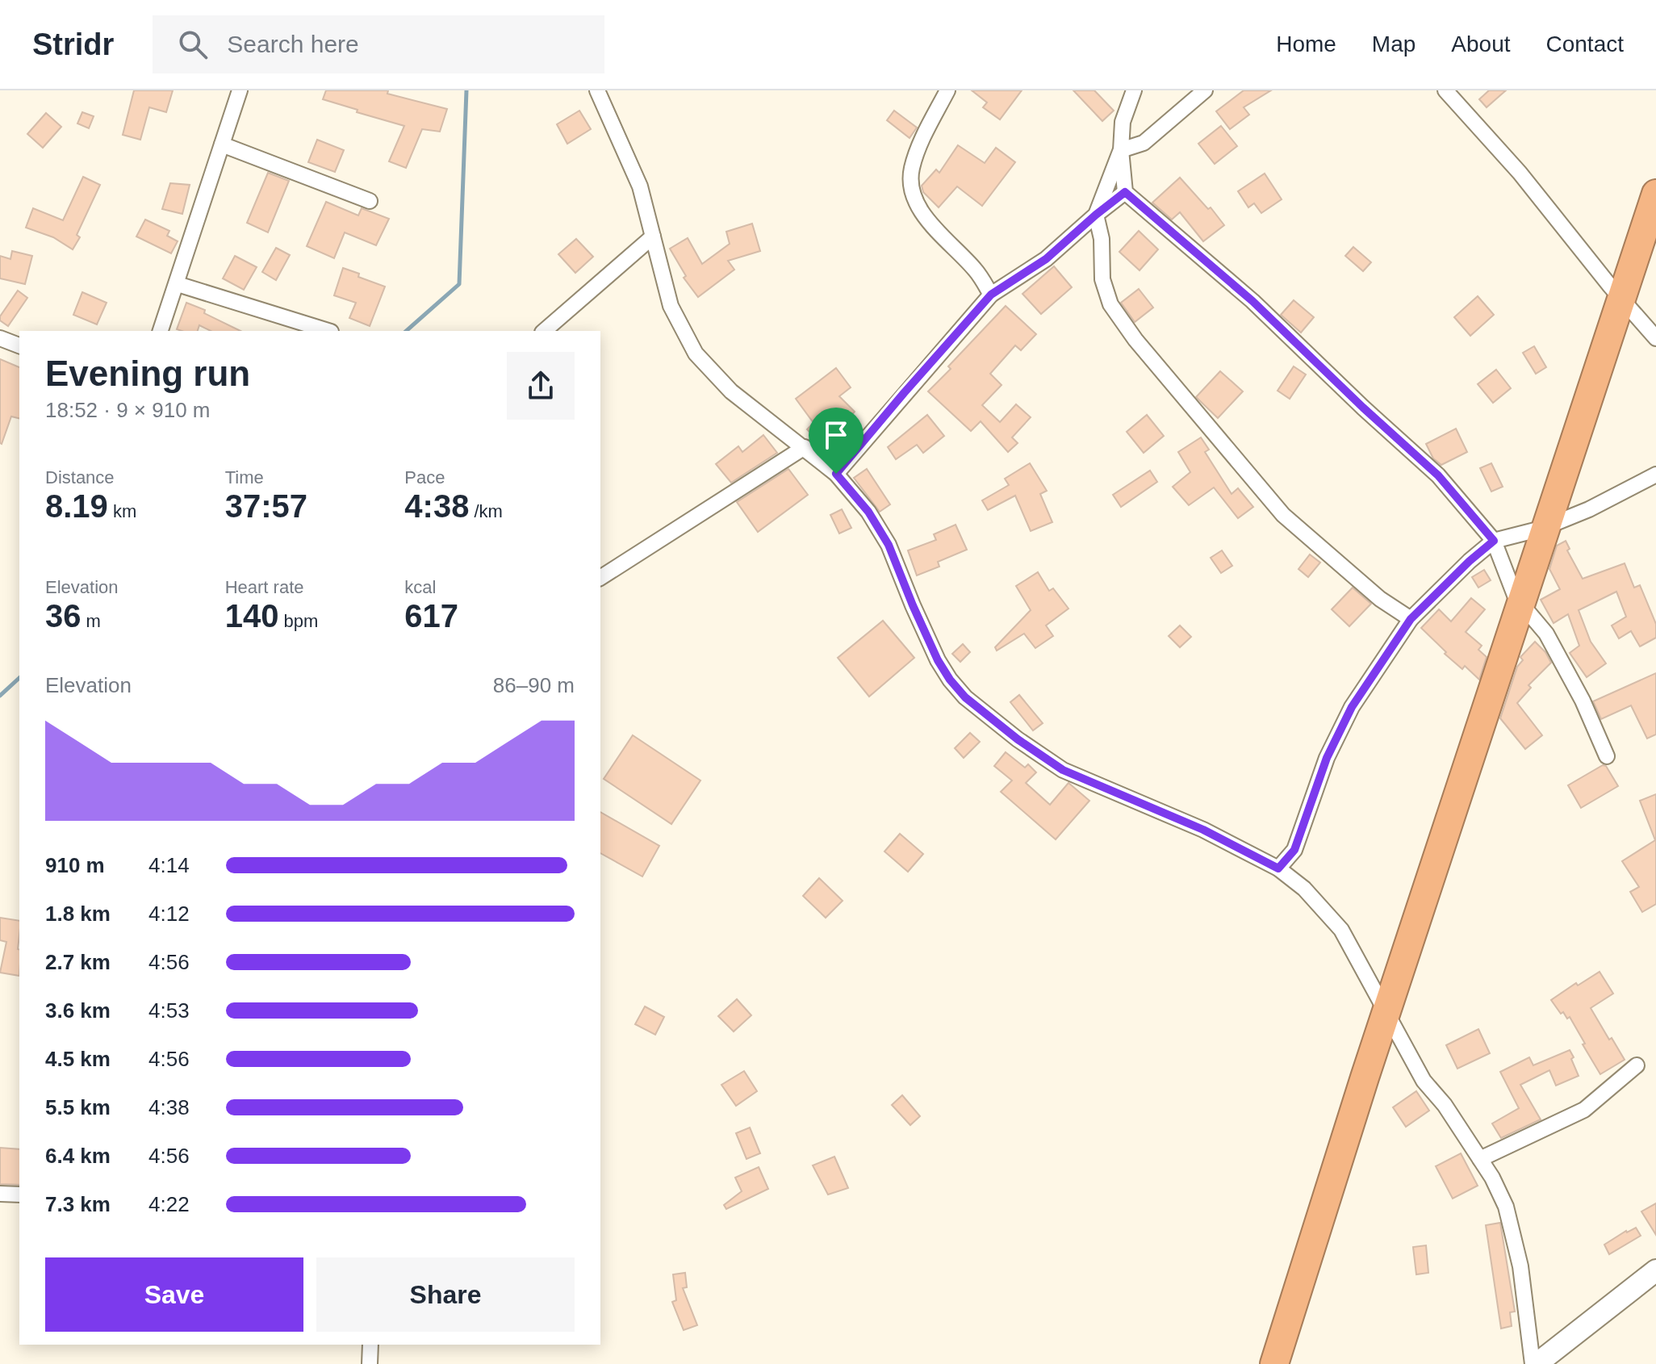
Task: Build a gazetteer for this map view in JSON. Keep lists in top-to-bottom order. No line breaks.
{"page":{"header":"Stridr","search":"Search here","nav":["Home","Map","About","Contact"],"heading":["Evening run","18:52 · 9 × 910 m"],"stats":[["Distance","8.19 km"],["Time","37:57"],["Pace","4:38 /km"],["Elevation","36 m"],["Heart rate","140 bpm"],["kcal","617"]],"chart":["Elevation","86–90 m"],"list":[{"name":"910 m","note":"4:14"},{"name":"1.8 km","note":"4:12"},{"name":"2.7 km","note":"4:56"},{"name":"3.6 km","note":"4:53"},{"name":"4.5 km","note":"4:56"},{"name":"5.5 km","note":"4:38"},{"name":"6.4 km","note":"4:56"},{"name":"7.3 km","note":"4:22"}],"buttons":["Save","Share"]}}
